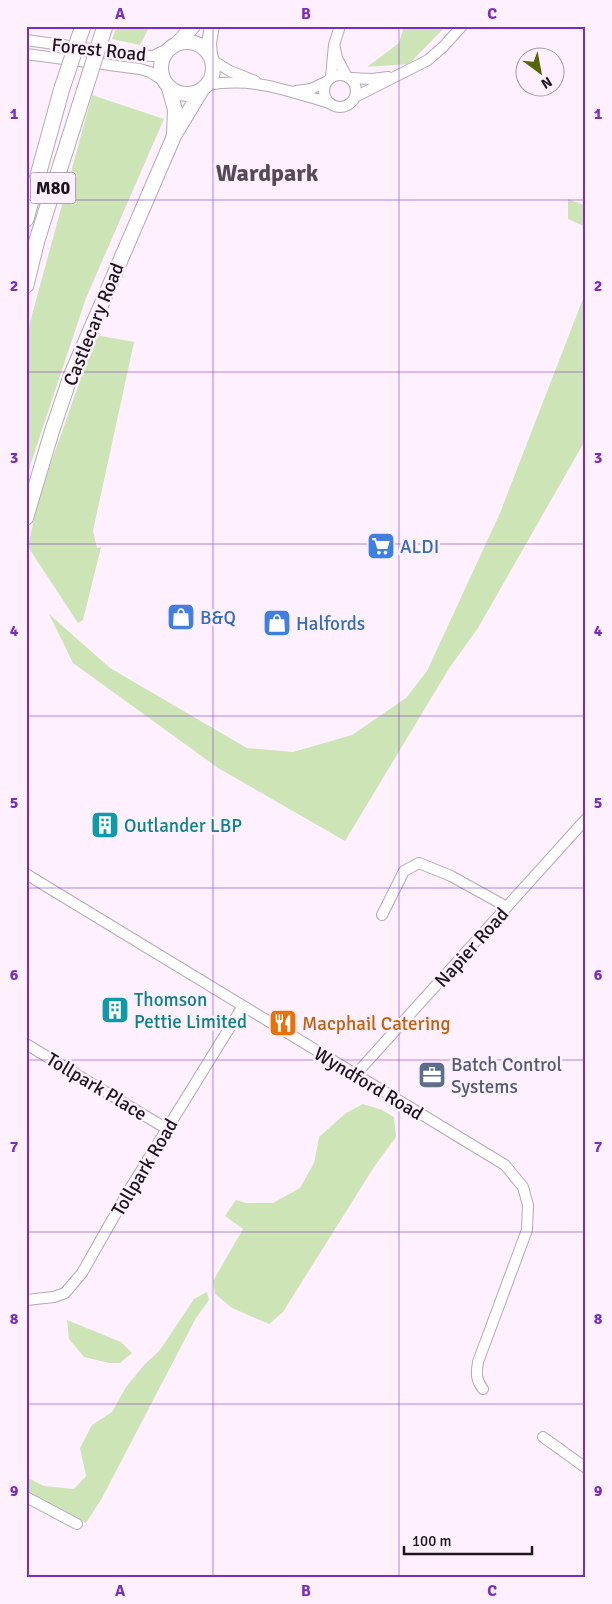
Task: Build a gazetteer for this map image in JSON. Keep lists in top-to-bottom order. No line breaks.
{"streets":{"highway":["M80"],"main road":["Castlecary Road"],"street":["Forest Road","Napier Road","Wyndford Road","Tollpark Place","Tollpark Road"]},"crossings":[["Forest Road","Castlecary Road"],["Napier Road","Wyndford Road"],["Wyndford Road","Tollpark Road"],["Tollpark Place","Tollpark Road"]],"districts":["Wardpark"],"places":{"supermarket":["ALDI"],"shop":["B&Q","Halfords"],"building":["Outlander LBP","Thomson Pettie Limited"],"restaurant":["Macphail Catering"],"office":["Batch Control Systems"]},"scale_bar":"100 m","north":"bottom right","grid":{"columns":["A","B","C"],"rows":["1","2","3","4","5","6","7","8","9"]}}
